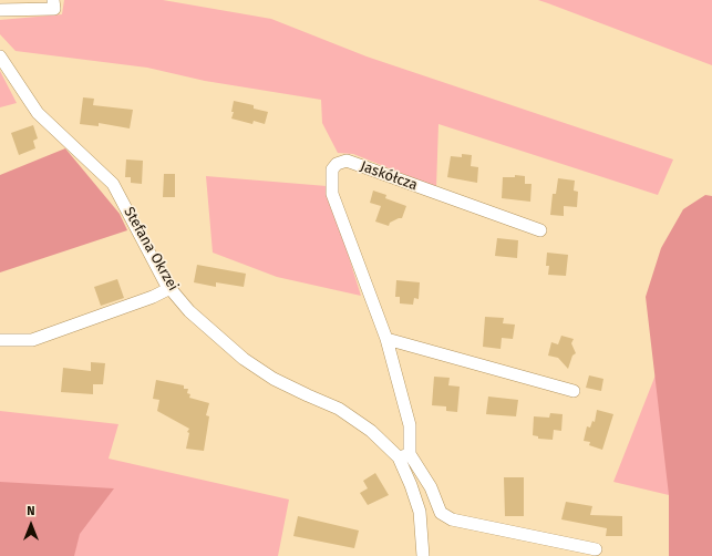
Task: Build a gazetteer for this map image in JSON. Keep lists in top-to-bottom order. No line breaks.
{"streets":{"street":["Jaskółcza","Stefana Okrzei"]},"crossings":[["Jaskółcza","Stefana Okrzei"]],"north":"top"}
